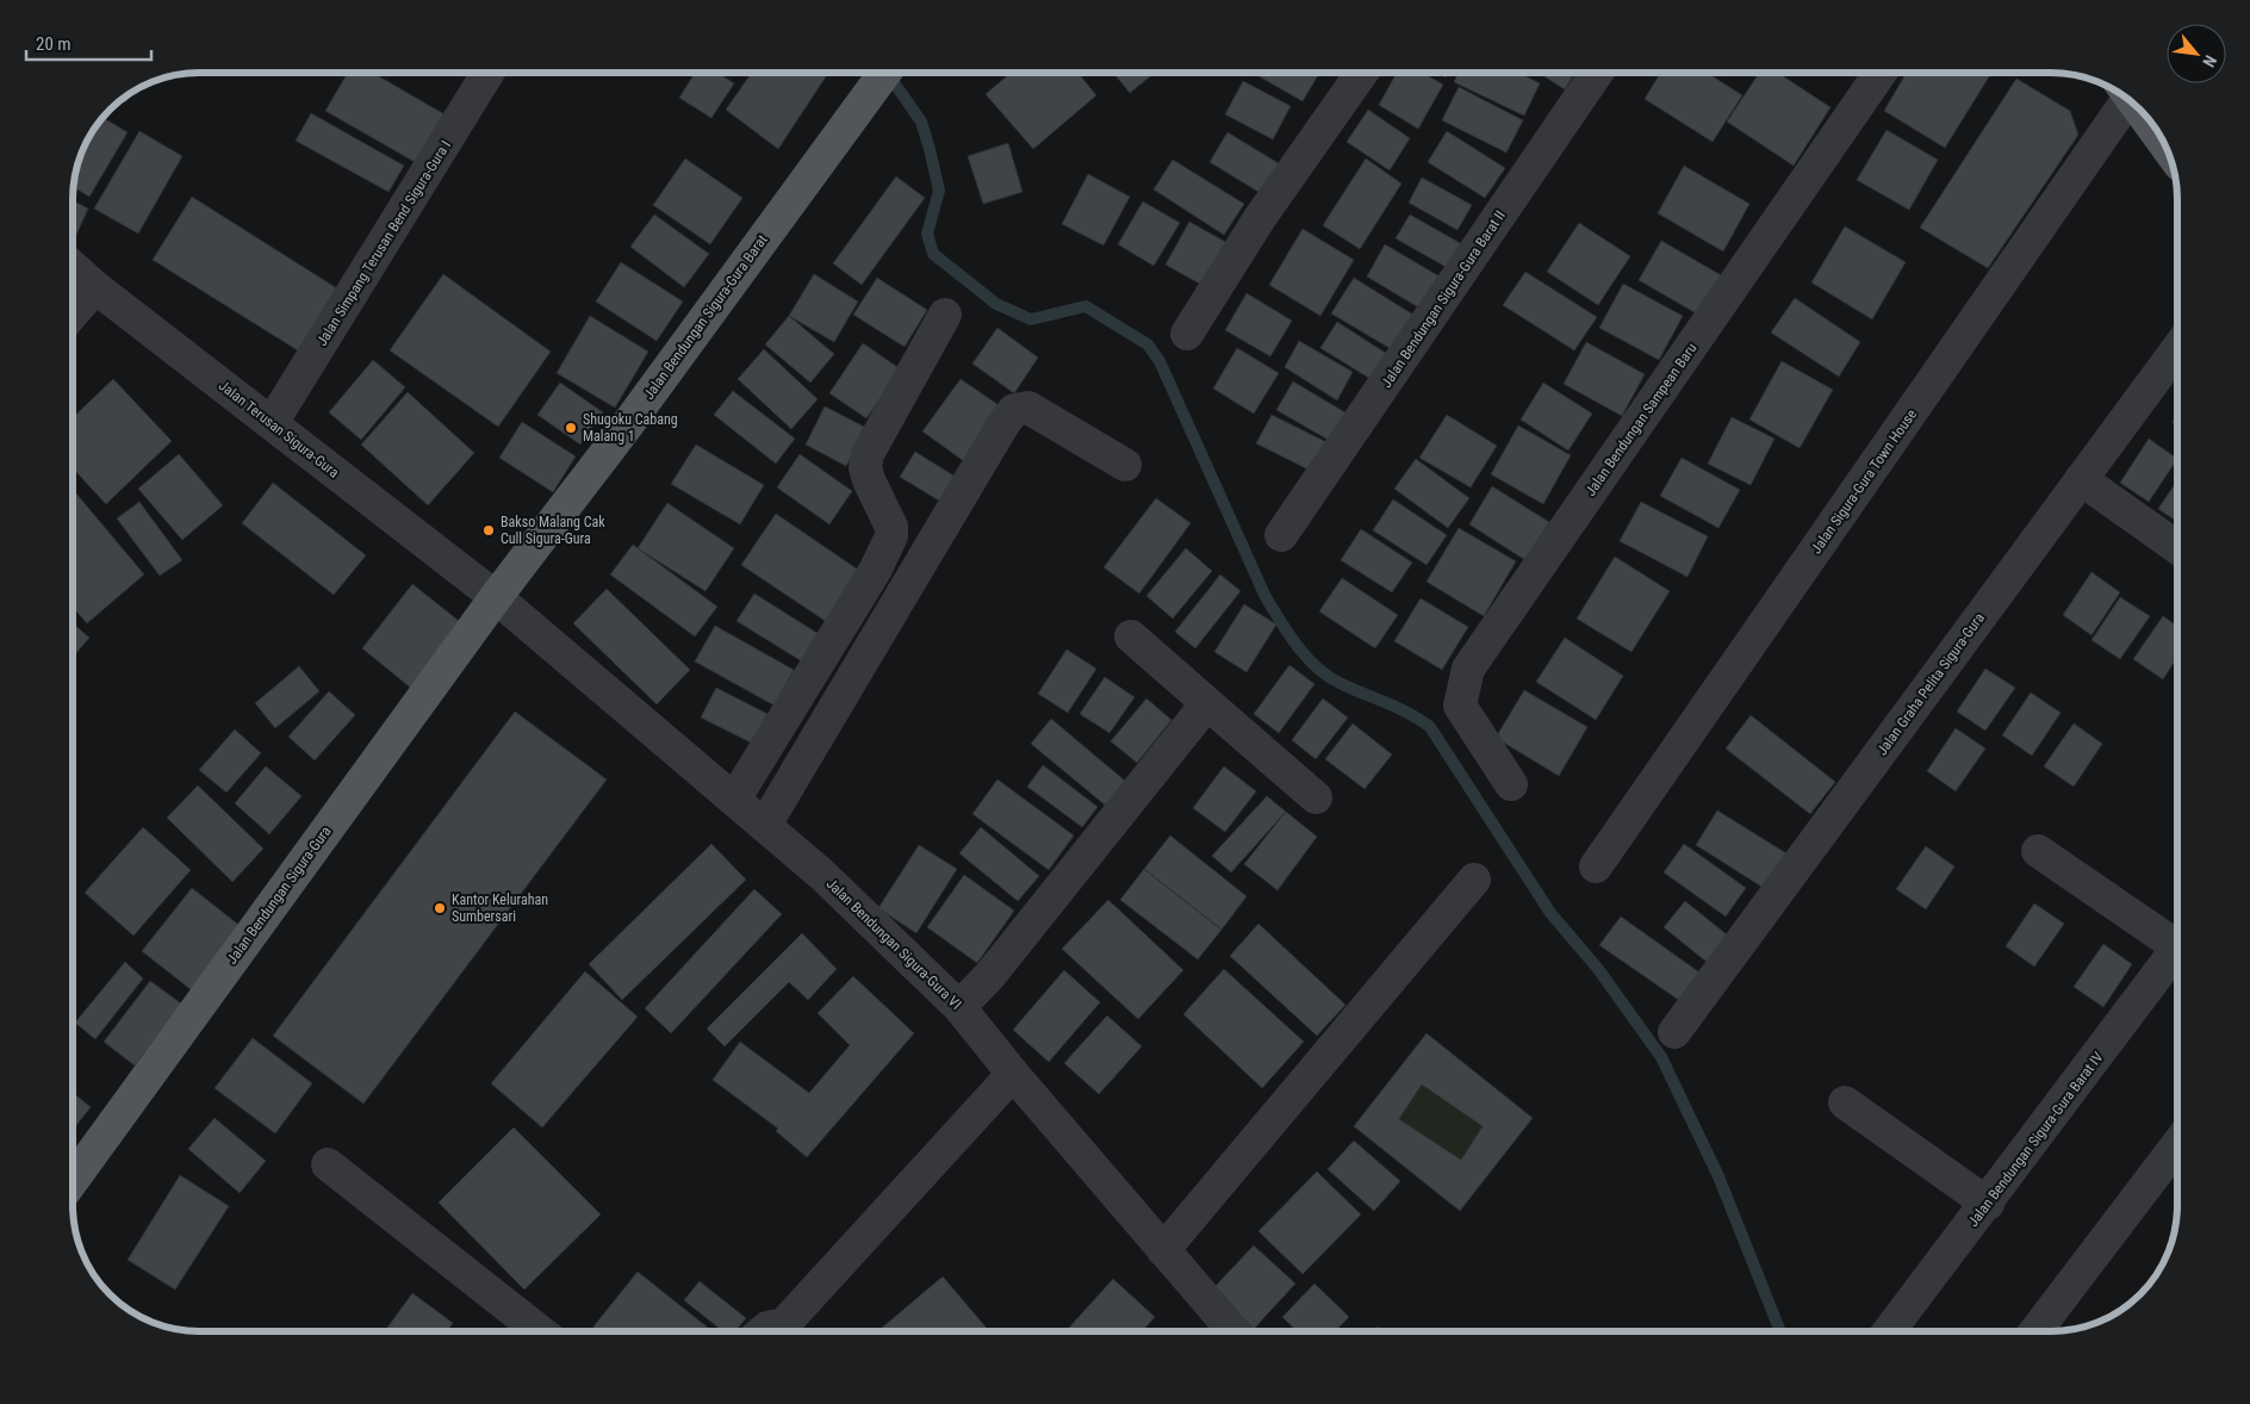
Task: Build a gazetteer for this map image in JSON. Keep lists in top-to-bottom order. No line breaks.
{"streets":{"main road":["Jalan Bendungan Sigura-Gura Barat","Jalan Bendungan Sigura-Gura"],"street":["Jalan Simpang Terusan Bend Sigura-Gura I","Jalan Bendungan Sigura-Gura Barat II","Jalan Bendungan Sampean Baru","Jalan Terusan Sigura-Gura","Jalan Sigura-Gura Town House","Jalan Graha Pelita Sigura-Gura","Jalan Bendungan Sigura-Gura VI","Jalan Bendungan Sigura-Gura Barat IV"]},"crossings":[["Jalan Simpang Terusan Bend Sigura-Gura I","Jalan Terusan Sigura-Gura"],["Jalan Bendungan Sigura-Gura Barat","Jalan Terusan Sigura-Gura"],["Jalan Bendungan Sigura-Gura Barat","Jalan Bendungan Sigura-Gura"],["Jalan Bendungan Sigura-Gura Barat","Jalan Bendungan Sigura-Gura VI"],["Jalan Terusan Sigura-Gura","Jalan Bendungan Sigura-Gura"],["Jalan Terusan Sigura-Gura","Jalan Bendungan Sigura-Gura VI"],["Jalan Bendungan Sigura-Gura","Jalan Bendungan Sigura-Gura VI"]],"places":["Shugoku Cabang Malang 1","Bakso Malang Cak Cull Sigura-Gura","Kantor Kelurahan Sumbersari"],"scale_bar":"20 m","north":"bottom right"}
